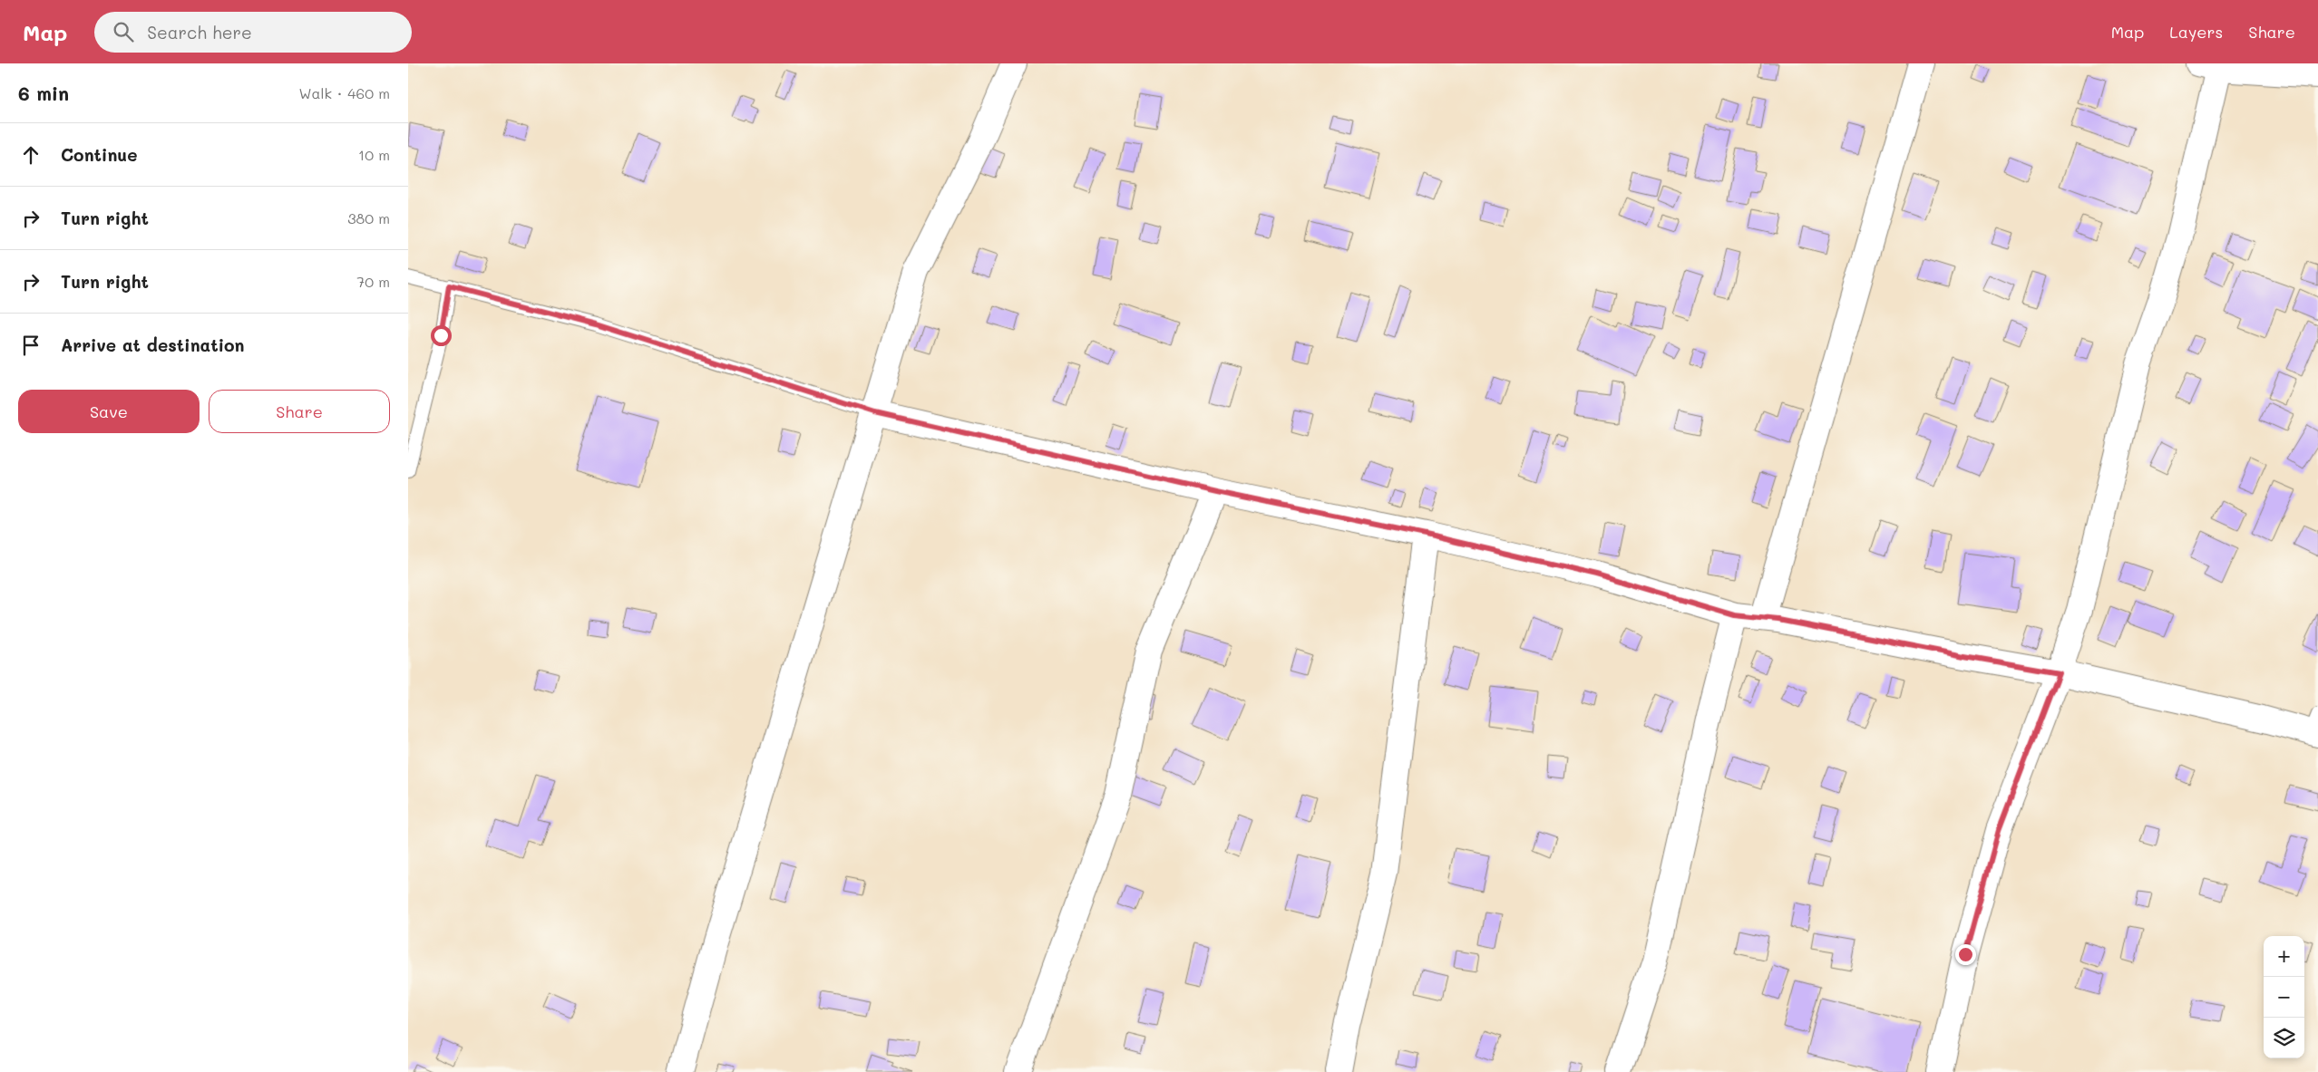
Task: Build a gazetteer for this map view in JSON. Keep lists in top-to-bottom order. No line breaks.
{"page":{"header":"Map","search":"Search here","nav":["Map","Layers","Share"],"heading":["6 min","Walk · 460 m"],"list":[["Continue","10 m"],["Turn right","380 m"],["Turn right","70 m"],"Arrive at destination"],"buttons":["Save","Share"],"map_buttons":["+","−"]}}
